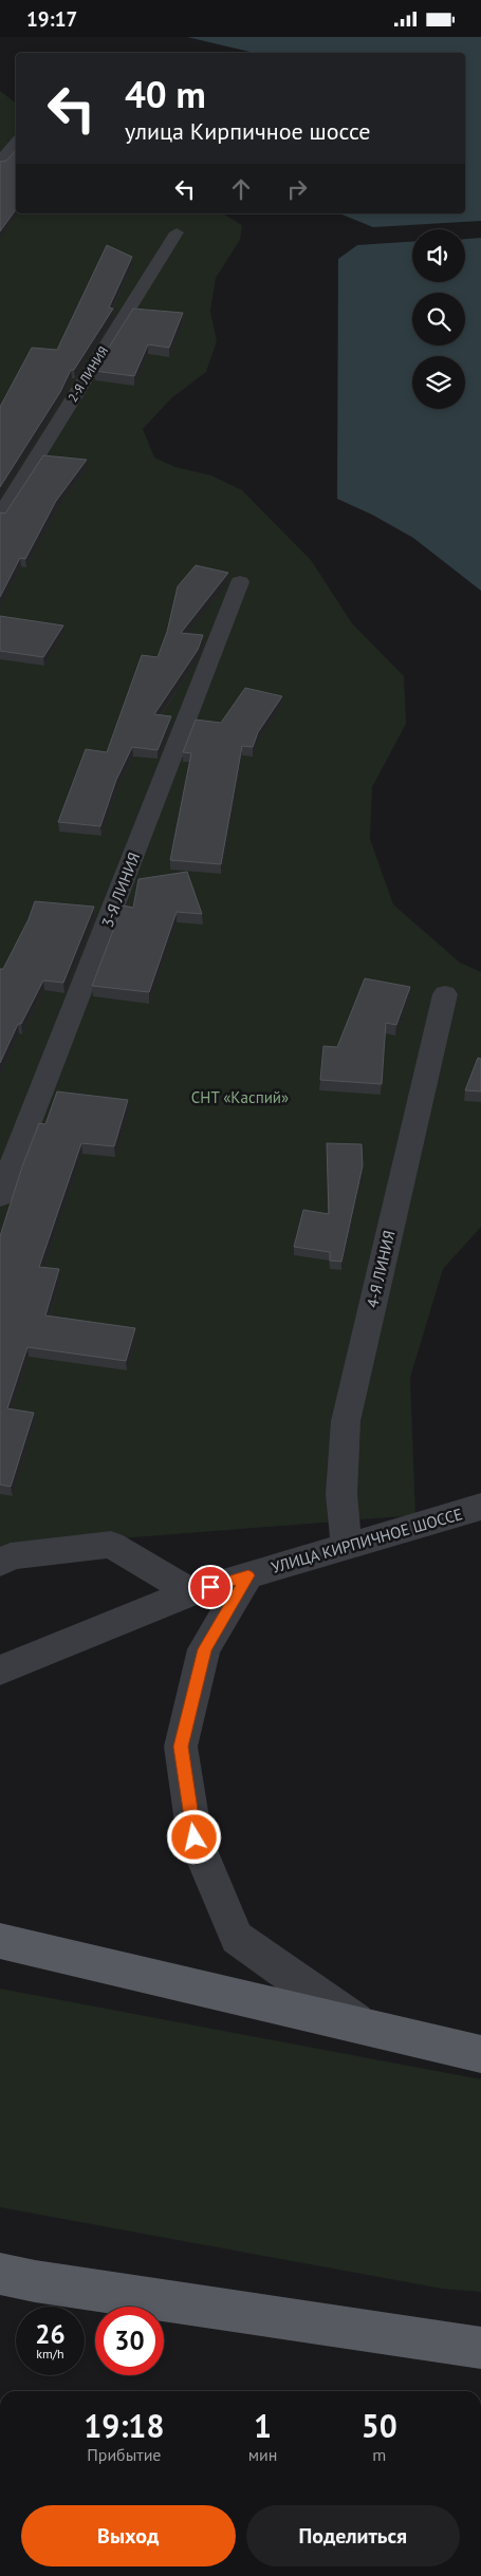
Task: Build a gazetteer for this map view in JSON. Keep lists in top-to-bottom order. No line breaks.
{"streets":{"street":["2-Я ЛИНИЯ","3-Я ЛИНИЯ","4-Я ЛИНИЯ","УЛИЦА КИРПИЧНОЕ ШОССЕ"]},"crossings":[["4-Я ЛИНИЯ","УЛИЦА КИРПИЧНОЕ ШОССЕ"]],"parks":["СНТ «Каспий»"],"page":{"status":"19:17","turn":["40 m","улица Кирпичное шоссе"],"speed":"26 km/h","limit":"30","eta":["19:18","Прибытие","1","мин","50","m"],"buttons":["Выход","Поделиться"]}}
